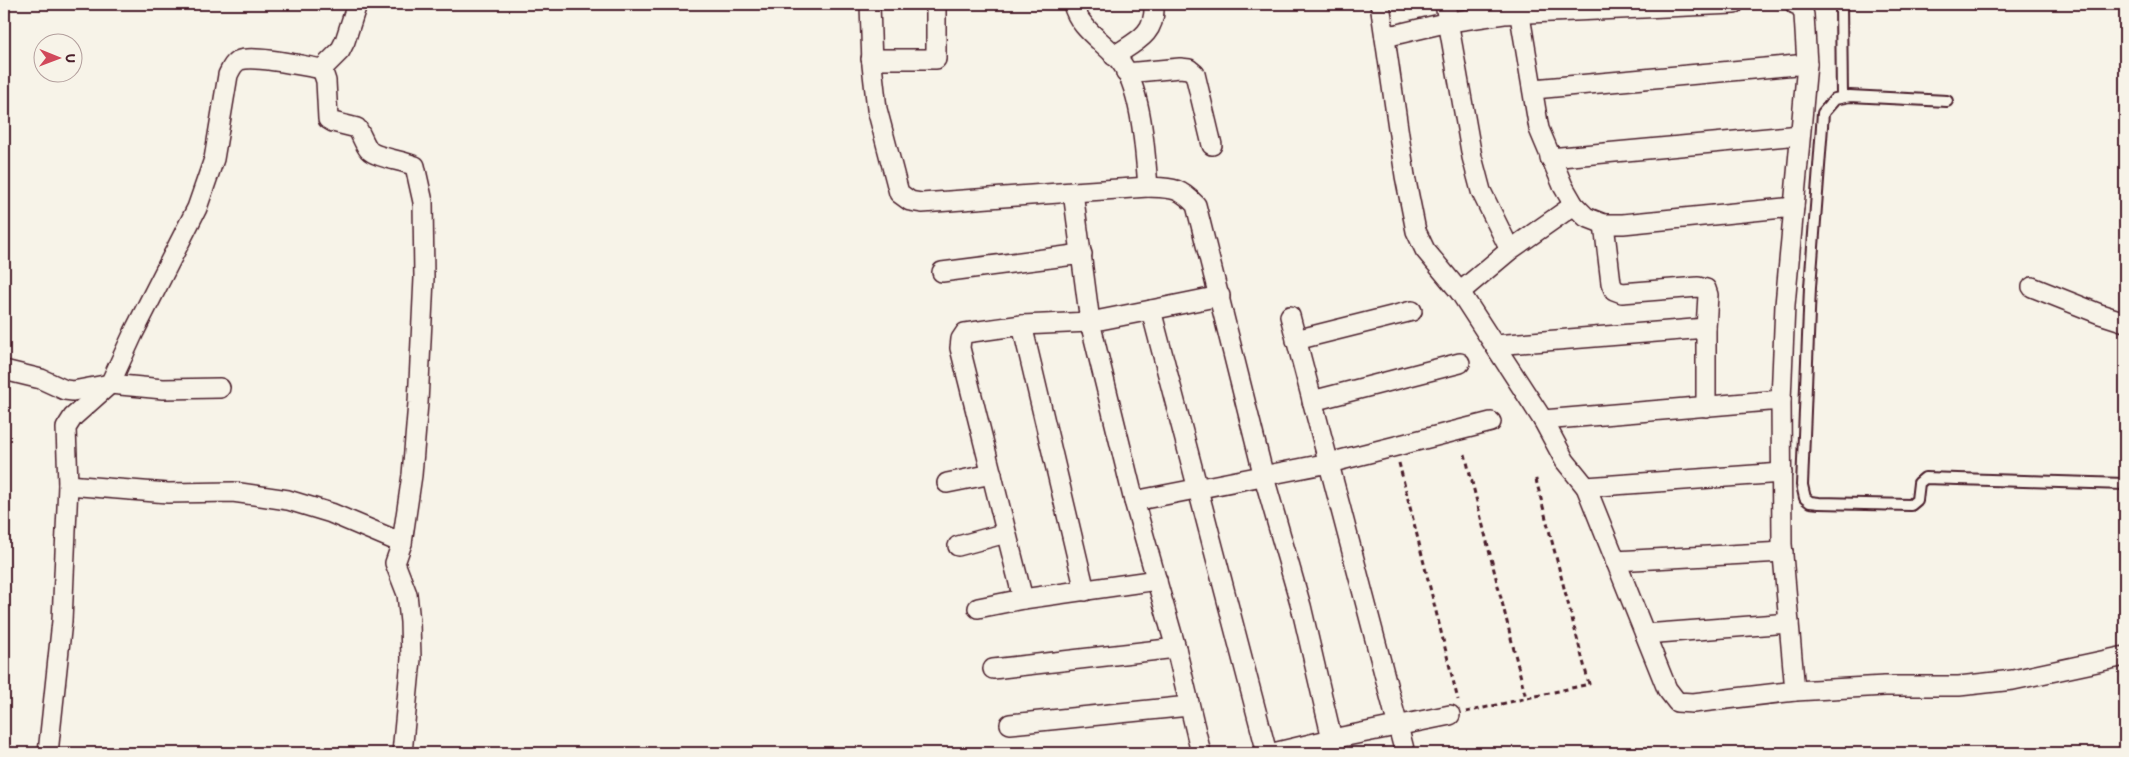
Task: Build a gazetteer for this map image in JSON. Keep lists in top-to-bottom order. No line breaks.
{"north":"right"}
